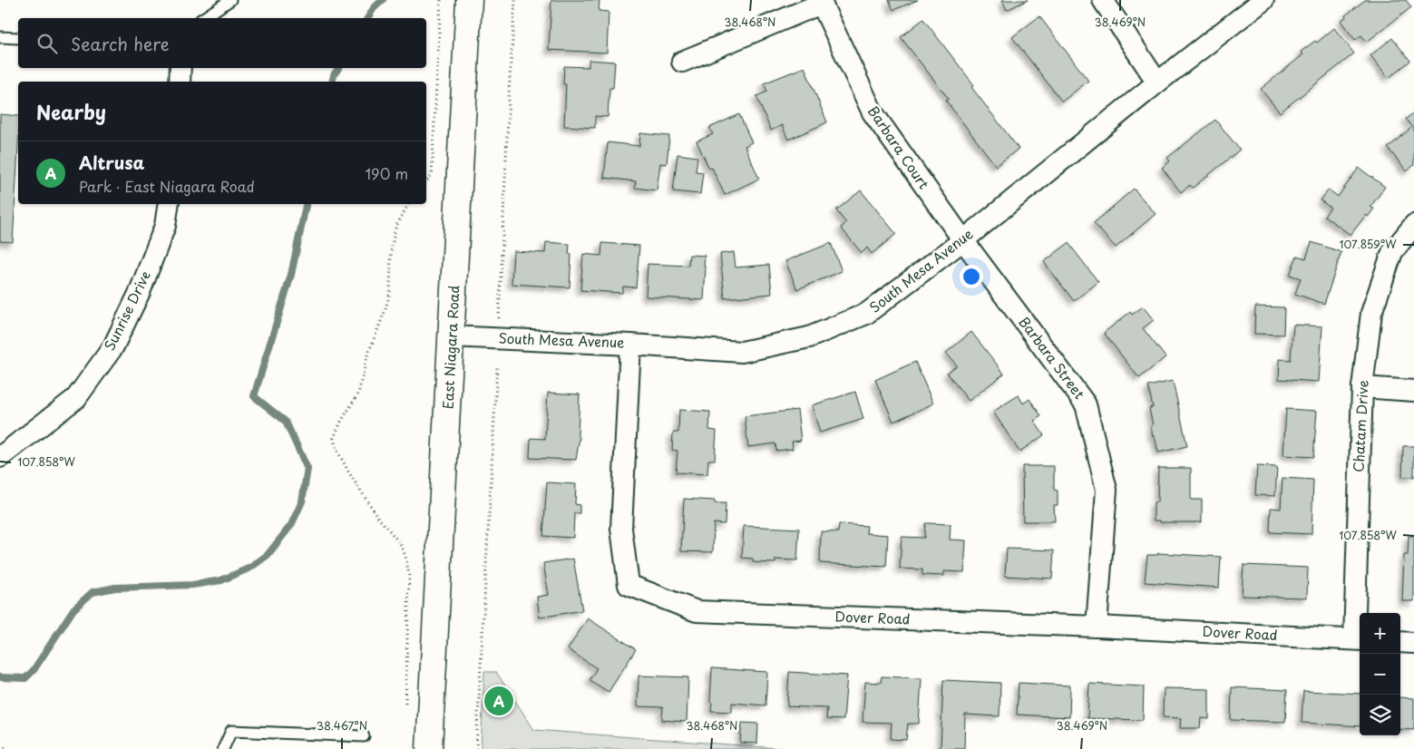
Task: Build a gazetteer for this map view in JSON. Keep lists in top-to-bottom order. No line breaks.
{"streets":{"street":["Barbara Court","South Mesa Avenue","Sunrise Drive","East Niagara Road","Barbara Street","Chatam Drive","Dover Road"]},"crossings":[["Barbara Court","South Mesa Avenue"],["Barbara Court","Barbara Street"],["South Mesa Avenue","East Niagara Road"],["South Mesa Avenue","Barbara Street"],["South Mesa Avenue","Dover Road"],["Barbara Street","Dover Road"],["Chatam Drive","Dover Road"]],"page":{"search":"Search here","heading":"Nearby","list":[{"mark":"A","name":"Altrusa","note":"Park · East Niagara Road","value":"190 m"}],"map_buttons":["+","−"],"pins":"A"},"coordinates":["38.468°N","38.469°N","107.859°W","107.858°W","38.467°N"]}
